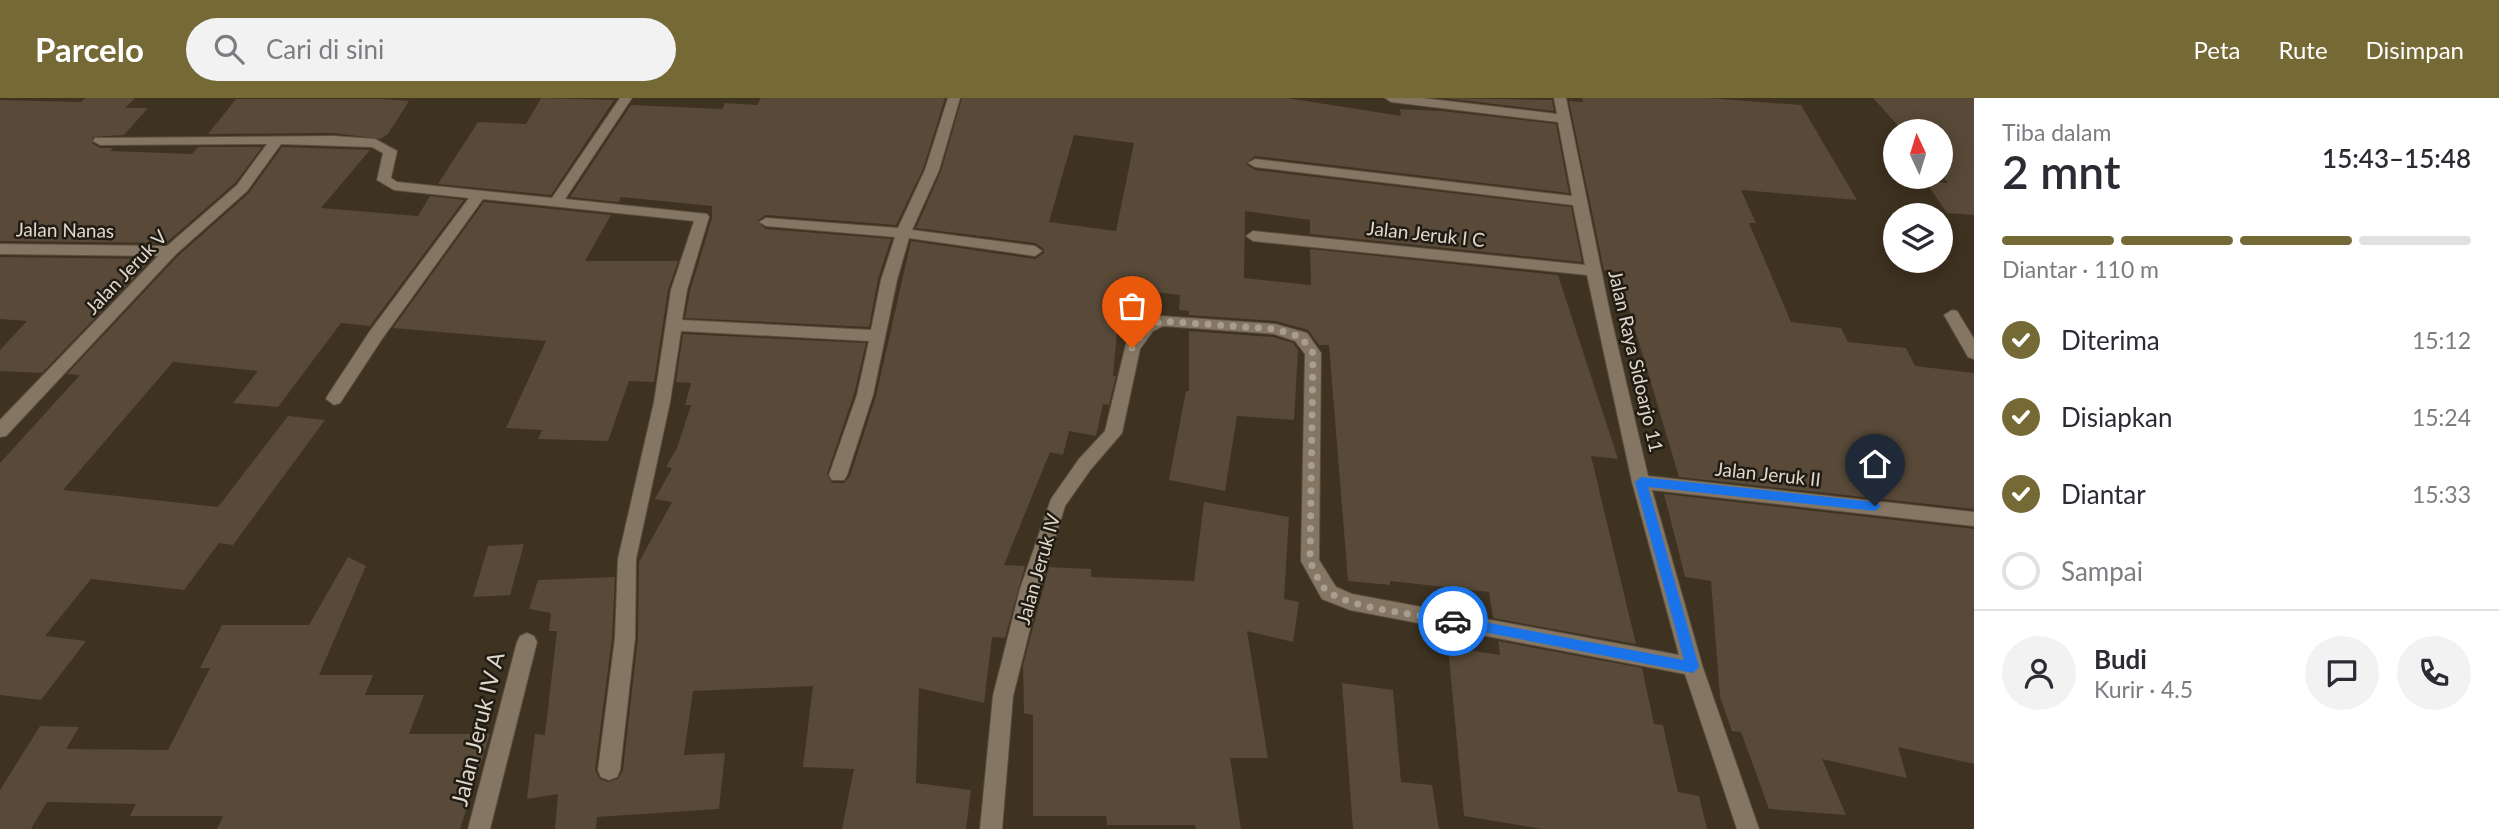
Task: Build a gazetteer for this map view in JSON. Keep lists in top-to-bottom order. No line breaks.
{"streets":{"street":["Jalan Nanas","Jalan Jeruk I C","Jalan Jeruk V","Jalan Raya Sidoarjo 11","Jalan Jeruk II","Jalan Jeruk IV","Jalan Jeruk IV A"]},"crossings":[["Jalan Nanas","Jalan Jeruk V"],["Jalan Jeruk I C","Jalan Raya Sidoarjo 11"],["Jalan Raya Sidoarjo 11","Jalan Jeruk II"],["Jalan Raya Sidoarjo 11","Jalan Jeruk IV"]],"north":"top","page":{"header":"Parcelo","search":"Cari di sini","nav":["Peta","Rute","Disimpan"],"heading":["2 mnt","Tiba dalam","15:43–15:48"],"panel":["Budi","Kurir · 4.5"],"bar":"Diantar · 110 m","list":[["Diterima","15:12"],["Disiapkan","15:24"],["Diantar","15:33"],"Sampai"]}}
